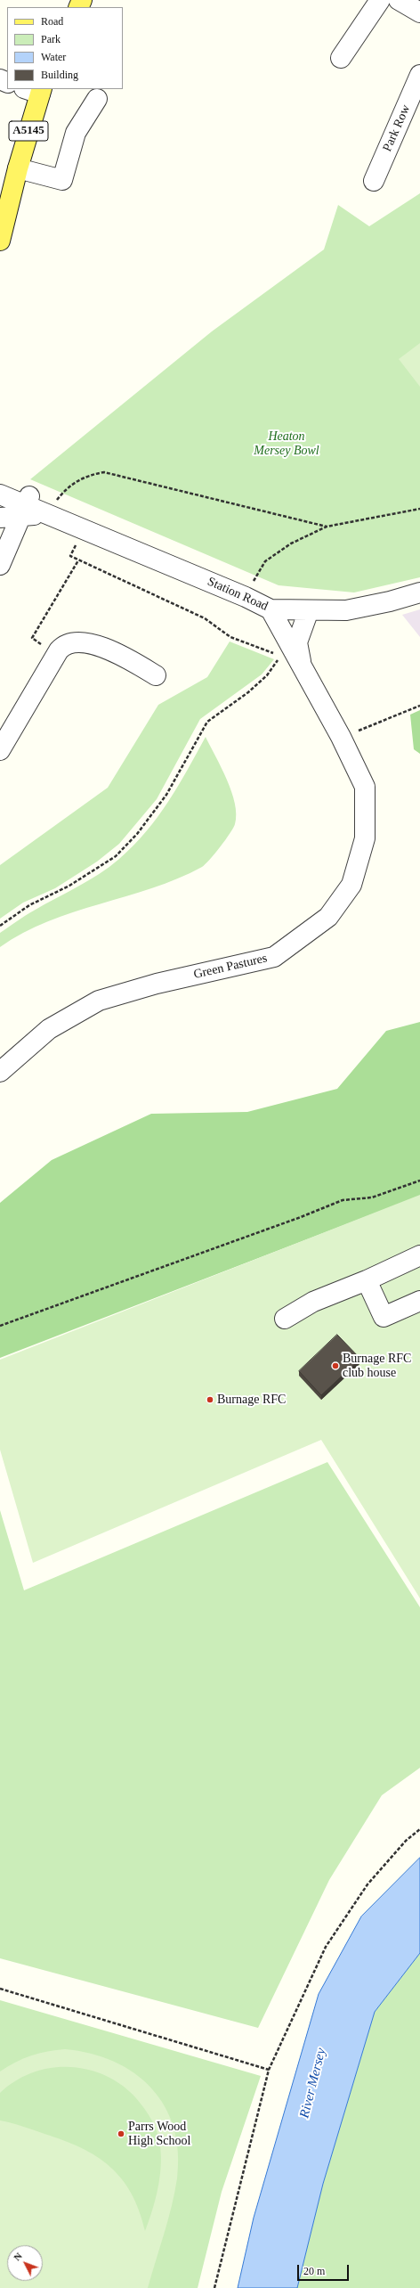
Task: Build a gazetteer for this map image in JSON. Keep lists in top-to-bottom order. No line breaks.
{"streets":{"main road":["A5145"],"street":["Park Row","Station Road","Green Pastures"]},"crossings":[["Station Road","Green Pastures"]],"water":["River Mersey"],"parks":["Heaton Mersey Bowl"],"places":["Burnage RFC club house","Burnage RFC","Parrs Wood High School"],"legend":["Road","Park","Water","Building"],"scale_bar":"20 m","north":"top left"}
